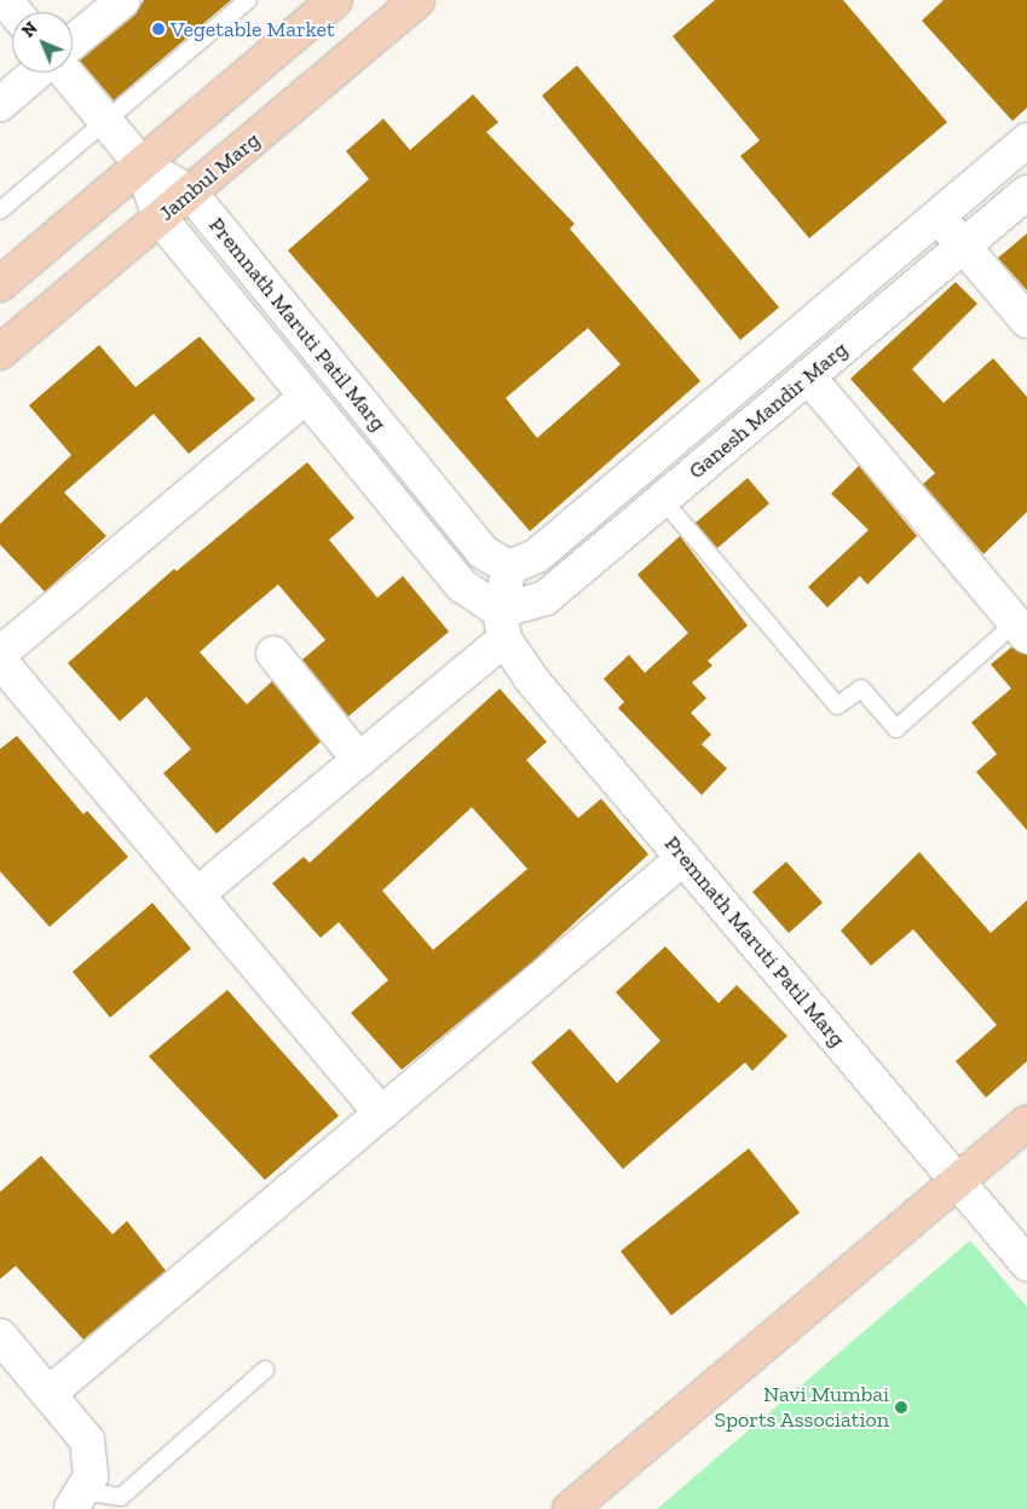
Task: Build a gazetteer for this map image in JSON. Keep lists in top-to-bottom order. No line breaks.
{"streets":{"main road":["Jambul Marg"],"street":["Premnath Maruti Patil Marg","Ganesh Mandir Marg"]},"crossings":[["Jambul Marg","Premnath Maruti Patil Marg"],["Premnath Maruti Patil Marg","Ganesh Mandir Marg"]],"places":["Vegetable Market","Navi Mumbai Sports Association"],"north":"top left"}
